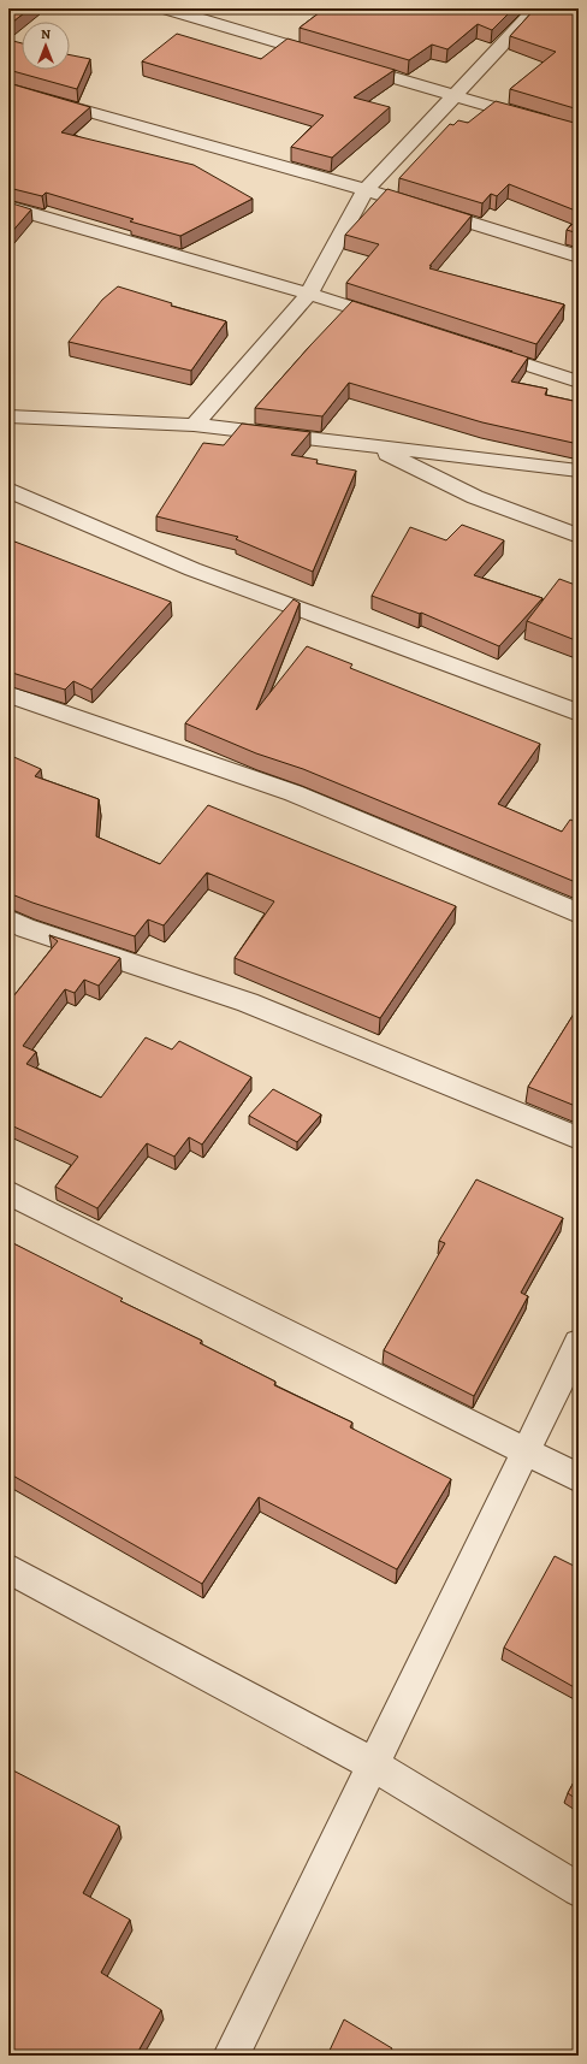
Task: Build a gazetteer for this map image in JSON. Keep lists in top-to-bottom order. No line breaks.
{"north":"top"}
